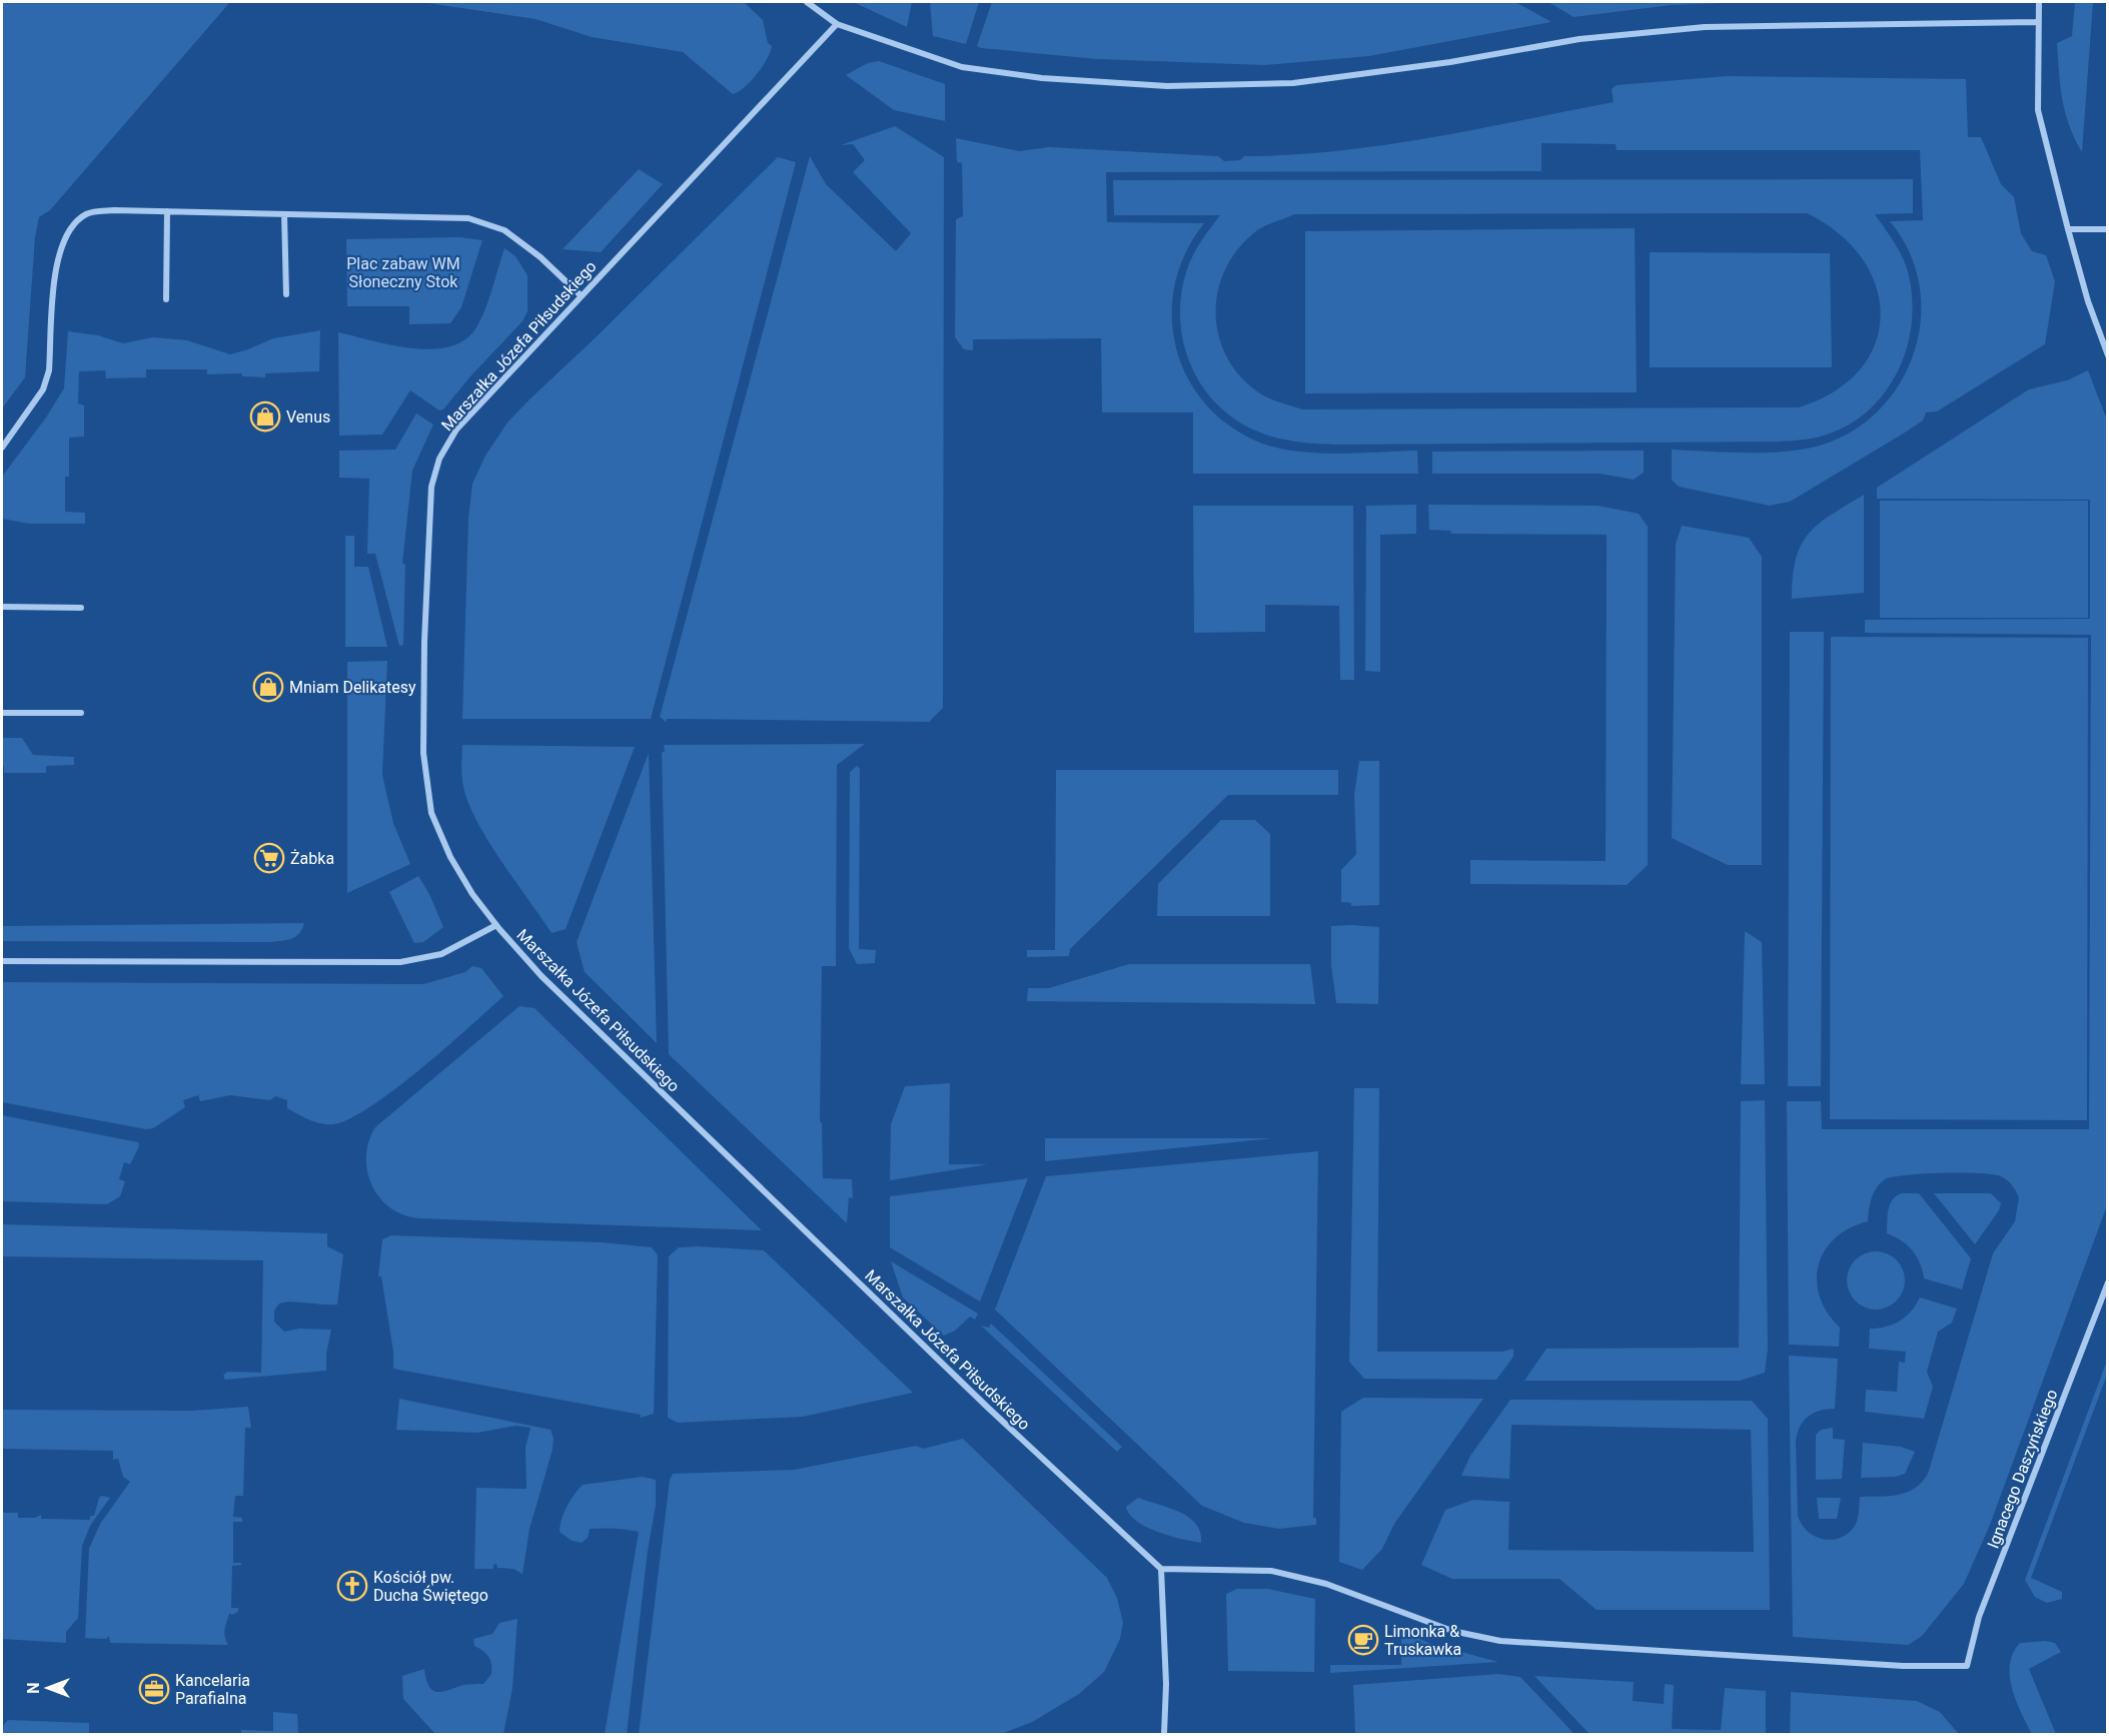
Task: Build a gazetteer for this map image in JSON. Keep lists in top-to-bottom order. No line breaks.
{"streets":{"street":["Marszałka Józefa Piłsudskiego","Ignacego Daszyńskiego"]},"crossings":[["Marszałka Józefa Piłsudskiego","Ignacego Daszyńskiego"]],"parks":["Plac zabaw WM Słoneczny Stok"],"places":{"shop":["Venus","Mniam Delikatesy"],"supermarket":["Żabka"],"church":["Kościół pw. Ducha Świętego"],"cafe":["Limonka & Truskawka"],"office":["Kancelaria Parafialna"]},"north":"left"}
